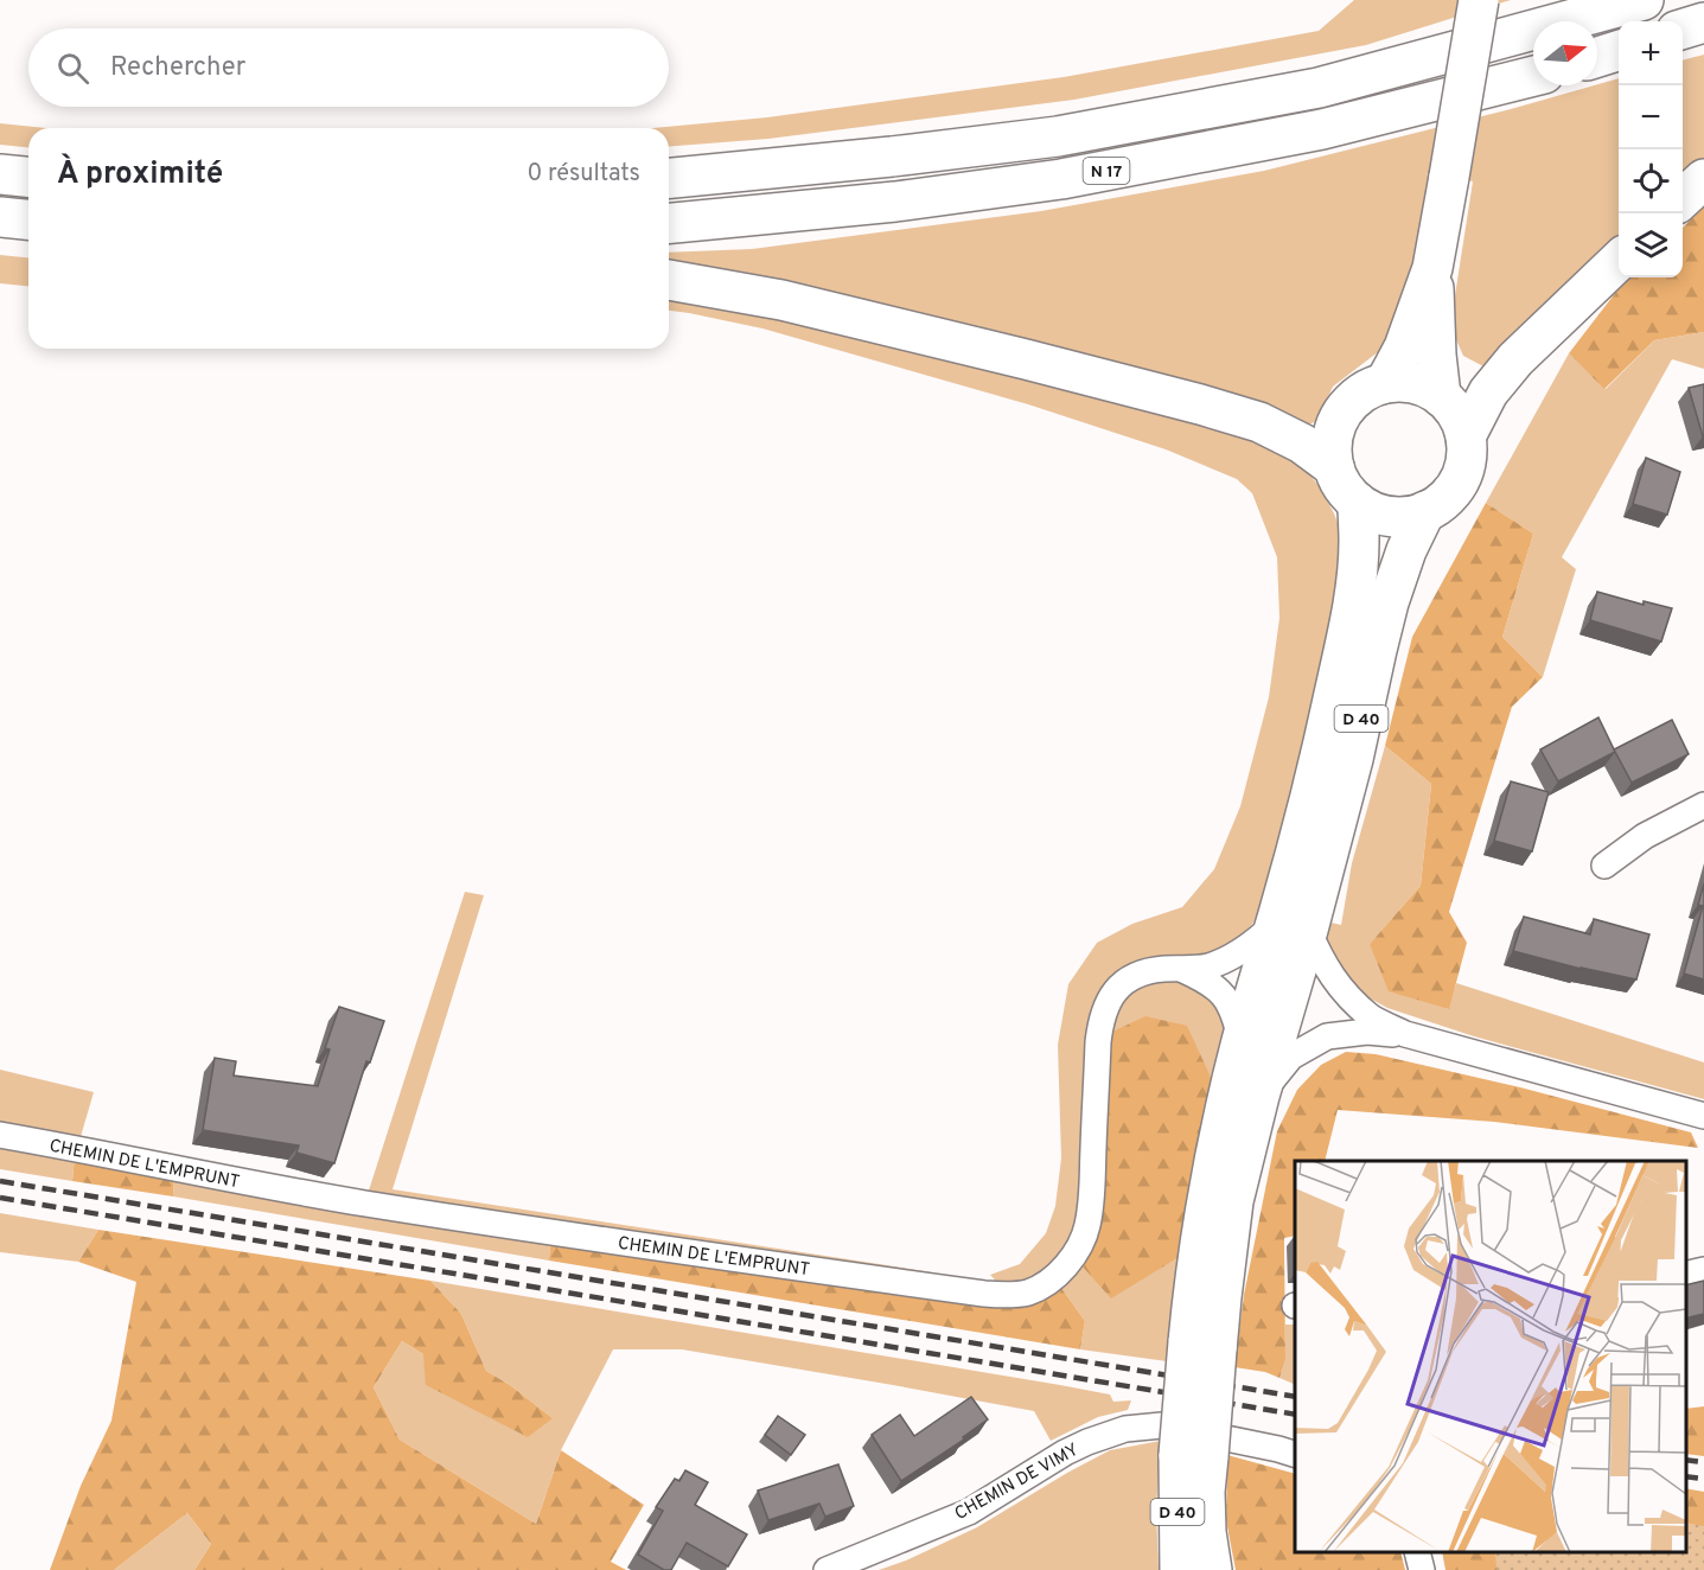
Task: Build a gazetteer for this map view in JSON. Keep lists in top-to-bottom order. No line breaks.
{"streets":{"main road":["N 17","D 40"],"street":["CHEMIN DE L'EMPRUNT","CHEMIN DE VIMY"]},"crossings":[["D 40","CHEMIN DE L'EMPRUNT"]],"north":"right","page":{"map_buttons":["+","−"],"search":"Rechercher","heading":["À proximité","0 résultats"]}}
